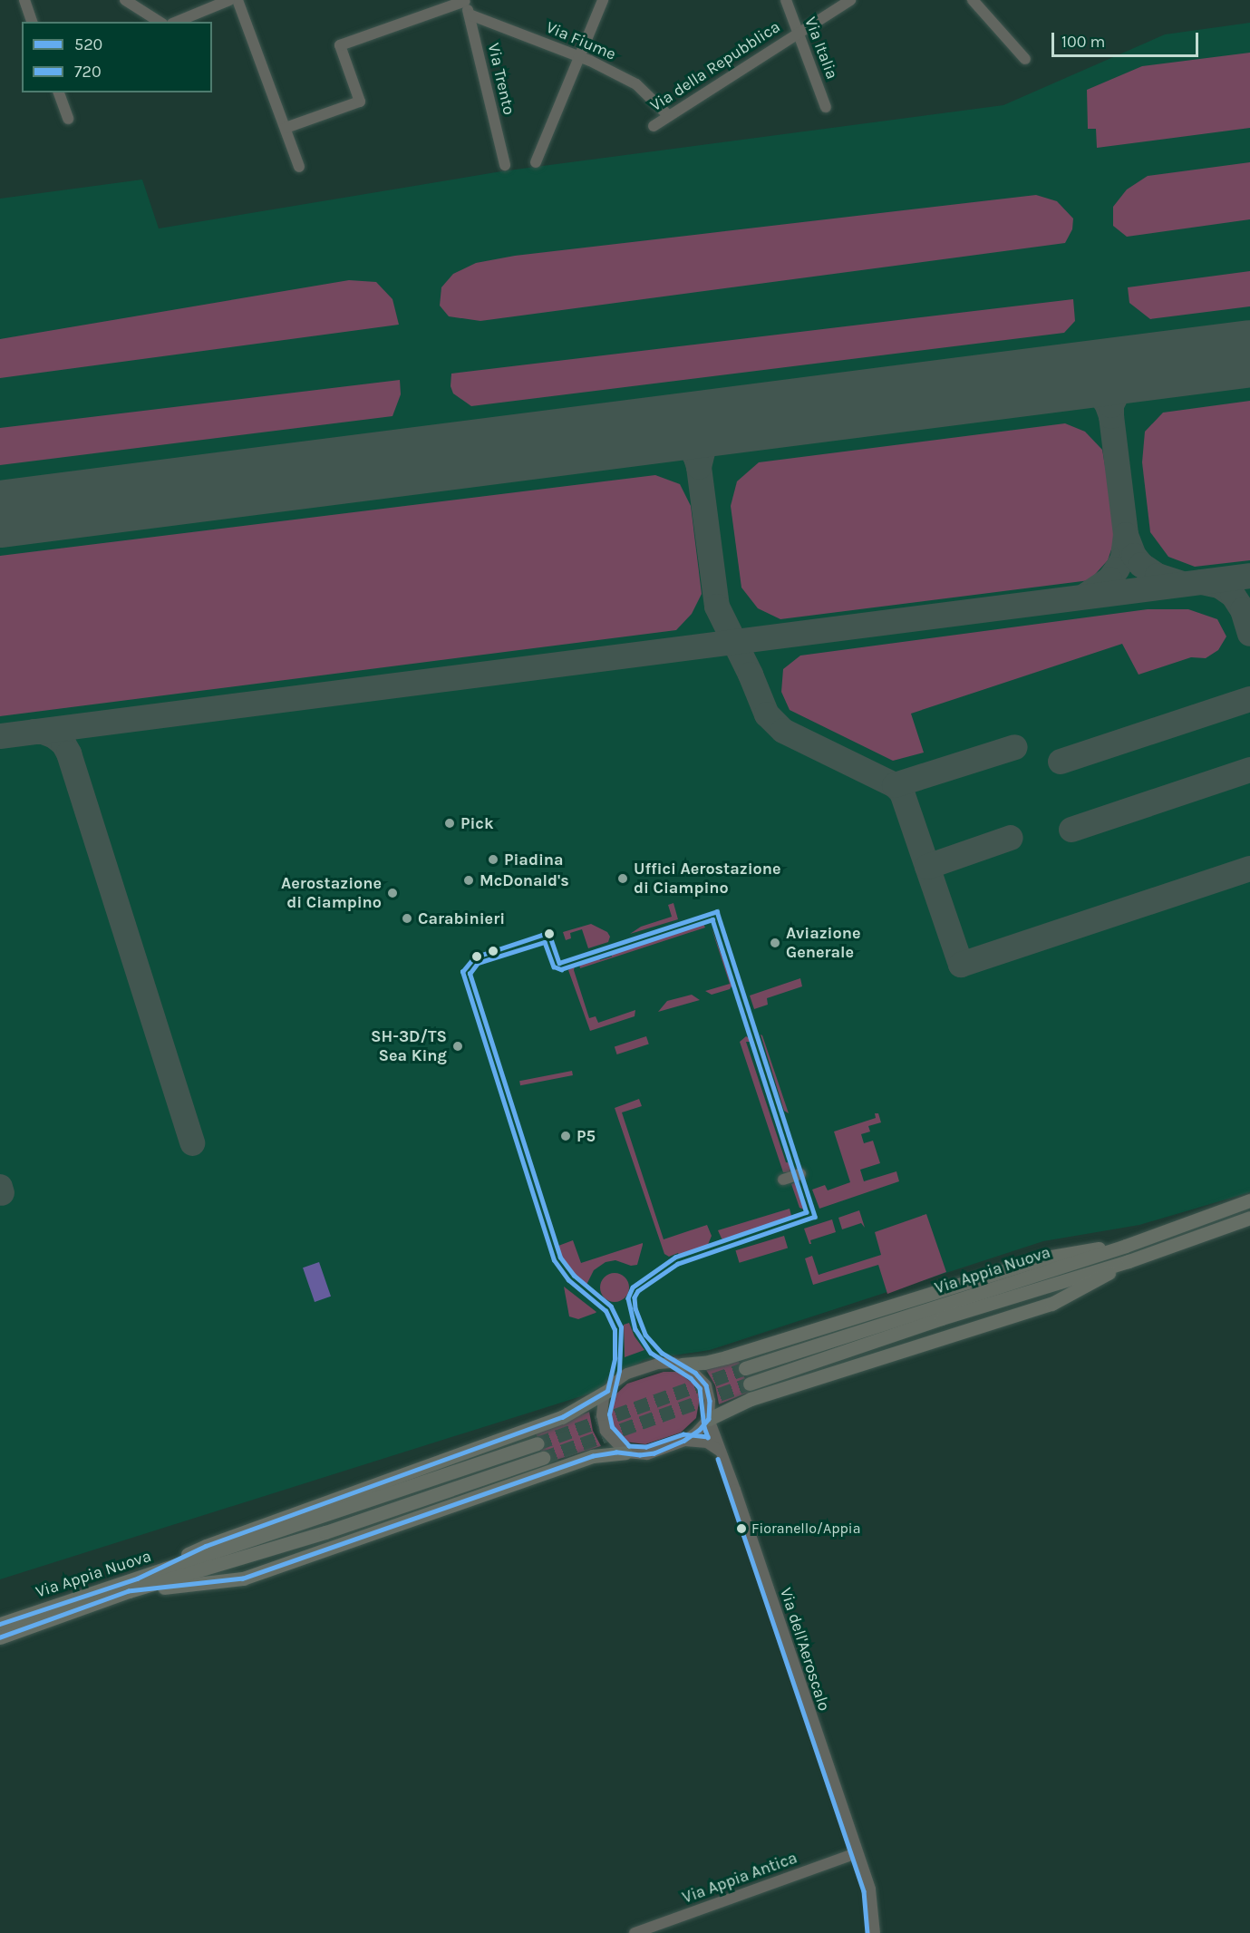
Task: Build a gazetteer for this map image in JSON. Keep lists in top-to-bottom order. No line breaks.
{"streets":{"main road":["Via Appia Nuova"],"street":["Via Fiume","Via Italia","Via della Repubblica","Via Trento","Via dell'Aeroscalo","Via Appia Antica"]},"crossings":[["Via Fiume","Via della Repubblica"],["Via Fiume","Via Trento"],["Via Italia","Via della Repubblica"],["Via dell'Aeroscalo","Via Appia Antica"]],"places":["Pick","Piadina","Uffici Aerostazione di Ciampino","McDonald's","Aerostazione di Ciampino","Carabinieri","Aviazione Generale","SH-3D/TS Sea King","P5","Fioranello/Appia"],"lines":["transit line 520","transit line 720"],"legend":["520","720"],"scale_bar":"100 m"}
